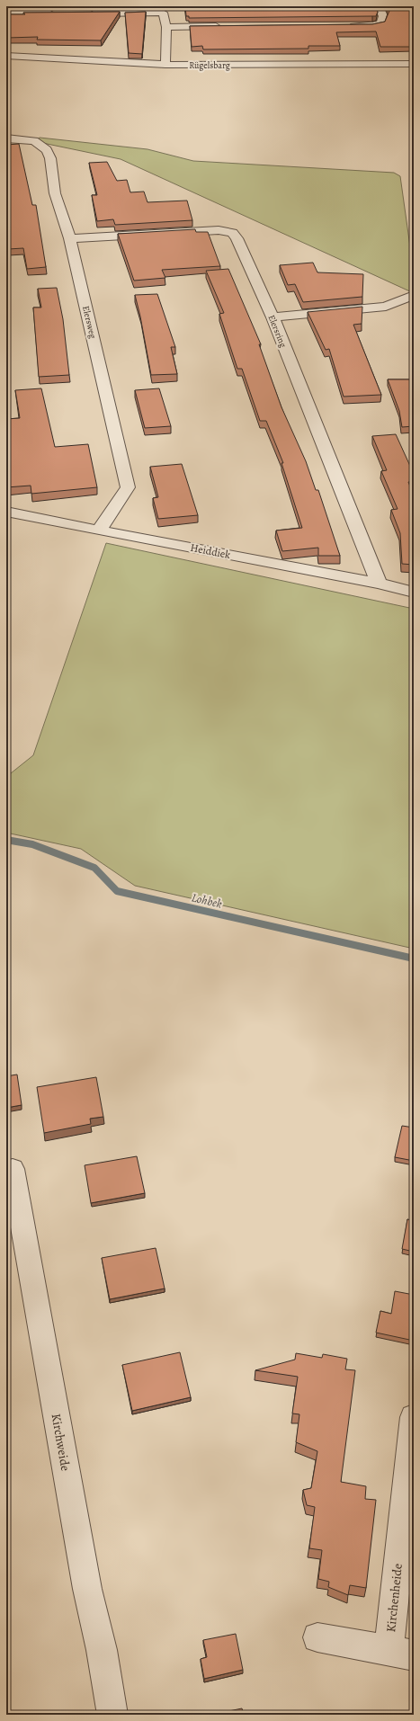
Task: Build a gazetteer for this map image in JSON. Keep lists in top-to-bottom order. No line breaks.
{"streets":{"street":["Rügelsbarg","Elersweg","Elersring","Heiddiek","Kirchweide","Kirchenheide"]},"crossings":[["Elersweg","Elersring"],["Elersweg","Heiddiek"],["Elersring","Heiddiek"]],"water":["Lohbek"]}
